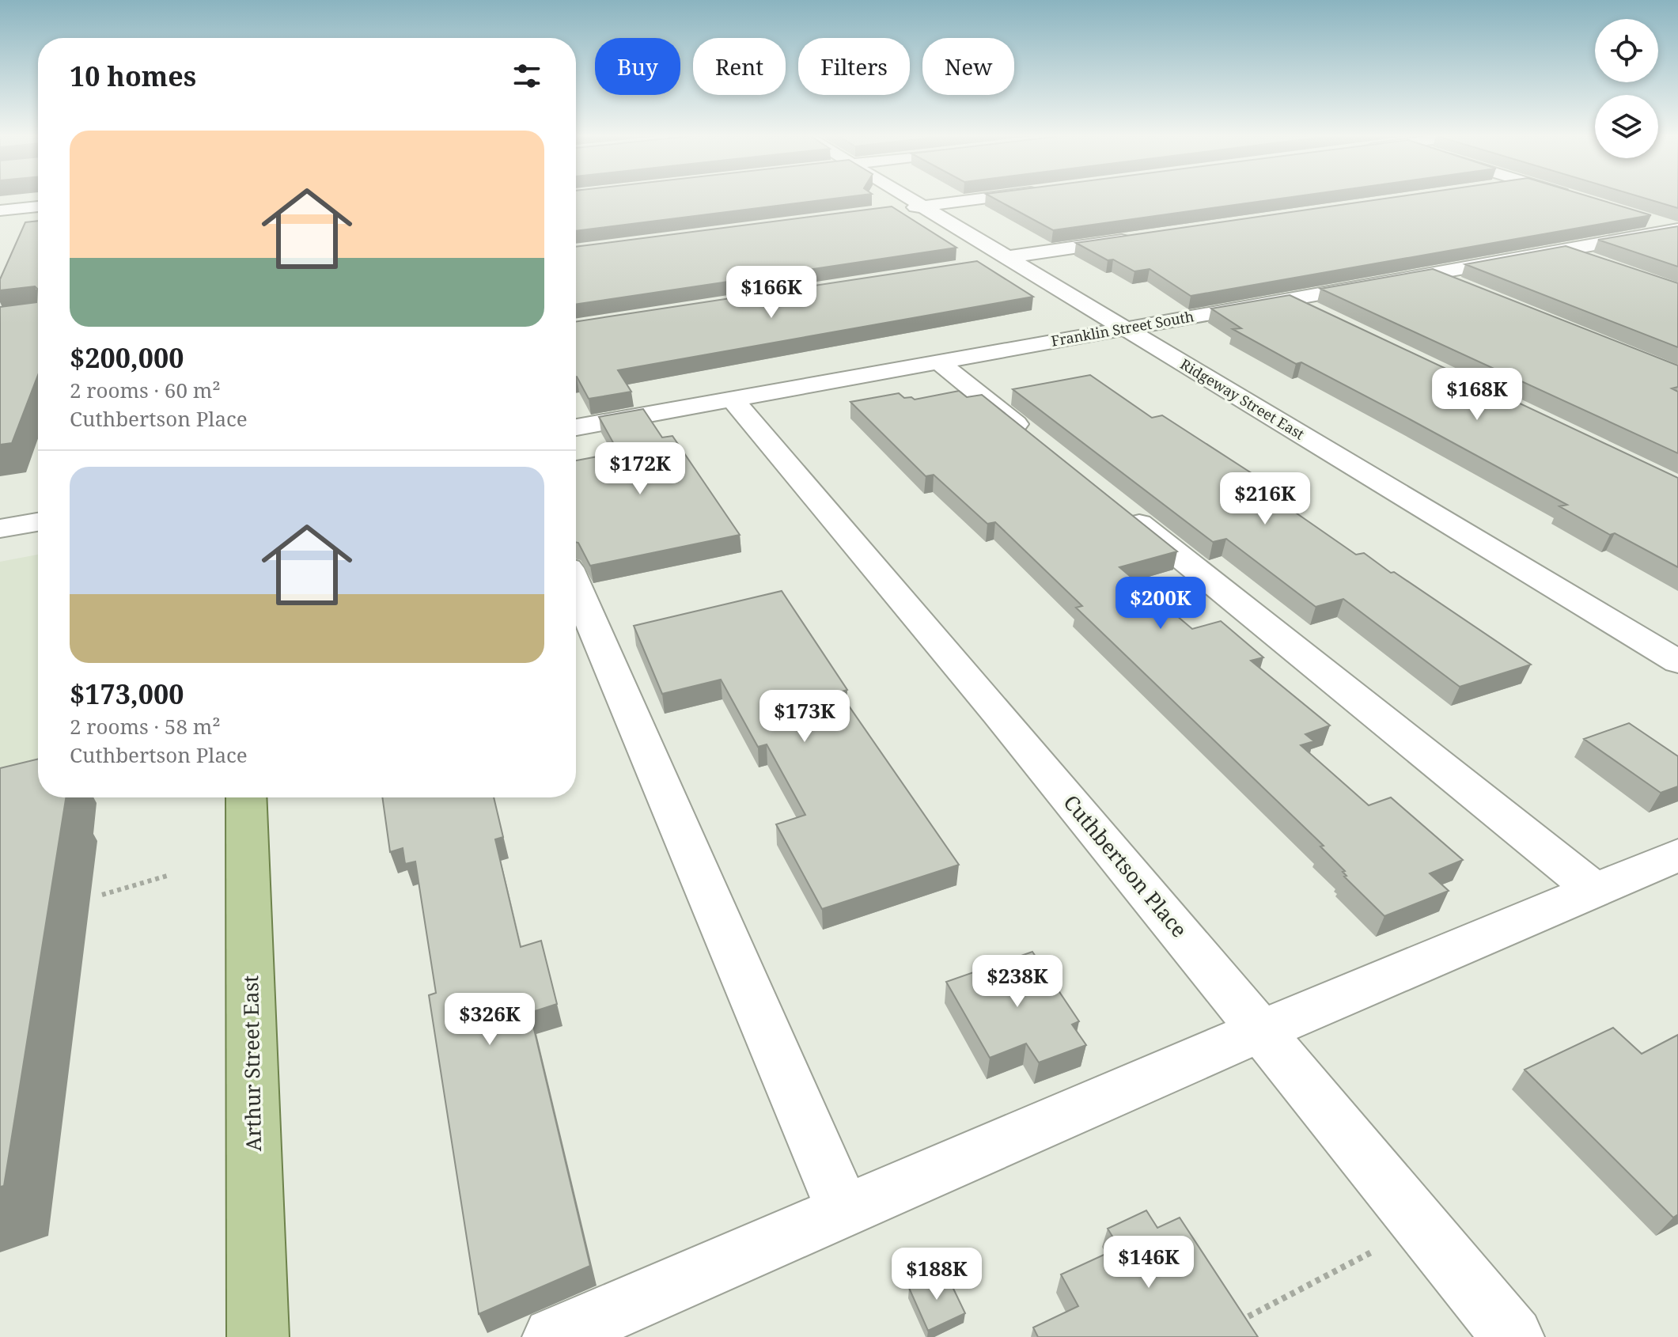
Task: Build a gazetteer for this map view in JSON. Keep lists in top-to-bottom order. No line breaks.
{"streets":{"main road":["Arthur Street East"],"street":["Franklin Street South","Ridgeway Street East","Cuthbertson Place"]},"crossings":[["Franklin Street South","Ridgeway Street East"],["Franklin Street South","Cuthbertson Place"]],"page":{"chip":["Buy","Rent","Filters","New"],"heading":"10 homes","list":[{"name":"$200,000","note":"2 rooms · 60 m² · Cuthbertson Place"},{"name":"$173,000","note":"2 rooms · 58 m² · Cuthbertson Place"}],"price":["$166K","$168K","$172K","$216K","$200K","$173K","$238K","$326K","$146K","$188K"]}}
